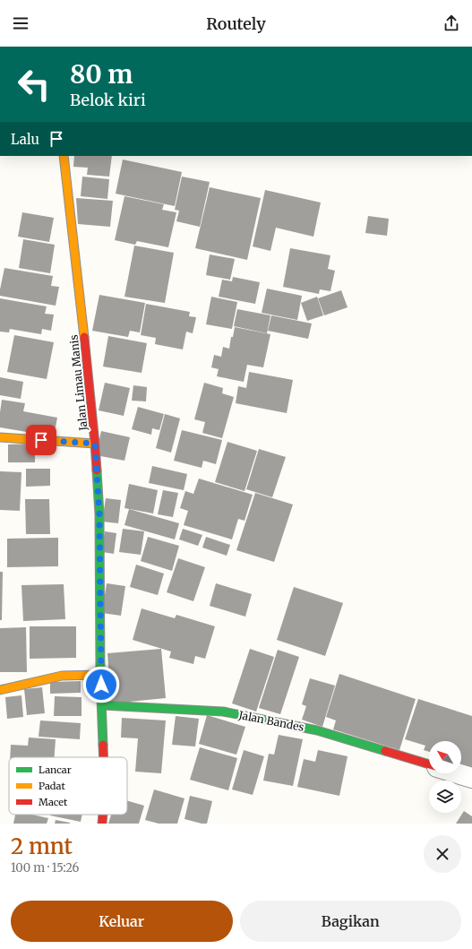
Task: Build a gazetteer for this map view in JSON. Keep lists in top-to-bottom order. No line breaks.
{"streets":{"street":["Jalan Limau Manis","Jalan Bandes"]},"crossings":[["Jalan Limau Manis","Jalan Bandes"]],"legend":["Lancar","Padat","Macet"],"north":"top left","page":{"header":"Routely","turn":["80 m","Belok kiri"],"then":"Lalu","heading":["2 mnt","100 m · 15:26"],"buttons":["Keluar","Bagikan"]}}
